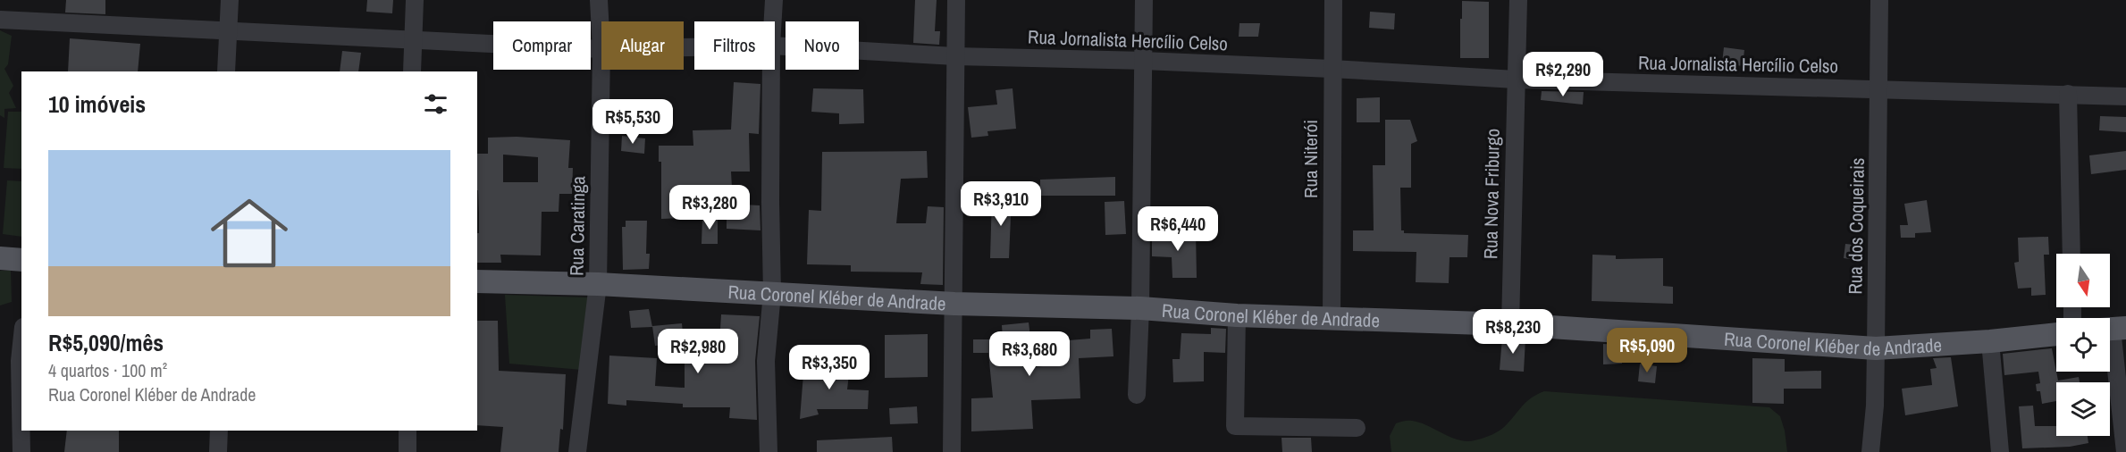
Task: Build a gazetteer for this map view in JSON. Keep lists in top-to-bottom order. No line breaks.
{"streets":{"main road":["Rua Coronel Kléber de Andrade"],"street":["Rua Jornalista Hercílio Celso","Rua Niterói","Rua Nova Friburgo","Rua Caratinga","Rua dos Coqueirais"]},"crossings":[["Rua Jornalista Hercílio Celso","Rua Niterói"],["Rua Jornalista Hercílio Celso","Rua Nova Friburgo"],["Rua Jornalista Hercílio Celso","Rua Caratinga"],["Rua Jornalista Hercílio Celso","Rua dos Coqueirais"],["Rua Niterói","Rua Coronel Kléber de Andrade"],["Rua Nova Friburgo","Rua Coronel Kléber de Andrade"],["Rua Caratinga","Rua Coronel Kléber de Andrade"],["Rua dos Coqueirais","Rua Coronel Kléber de Andrade"]],"north":"bottom","page":{"chip":["Comprar","Alugar","Filtros","Novo"],"price":["R$2,290","R$5,530","R$3,910","R$3,280","R$6,440","R$8,230","R$5,090","R$2,980","R$3,680","R$3,350"],"heading":"10 imóveis","list":[{"name":"R$5,090/mês","note":"4 quartos · 100 m² · Rua Coronel Kléber de Andrade"}]}}
